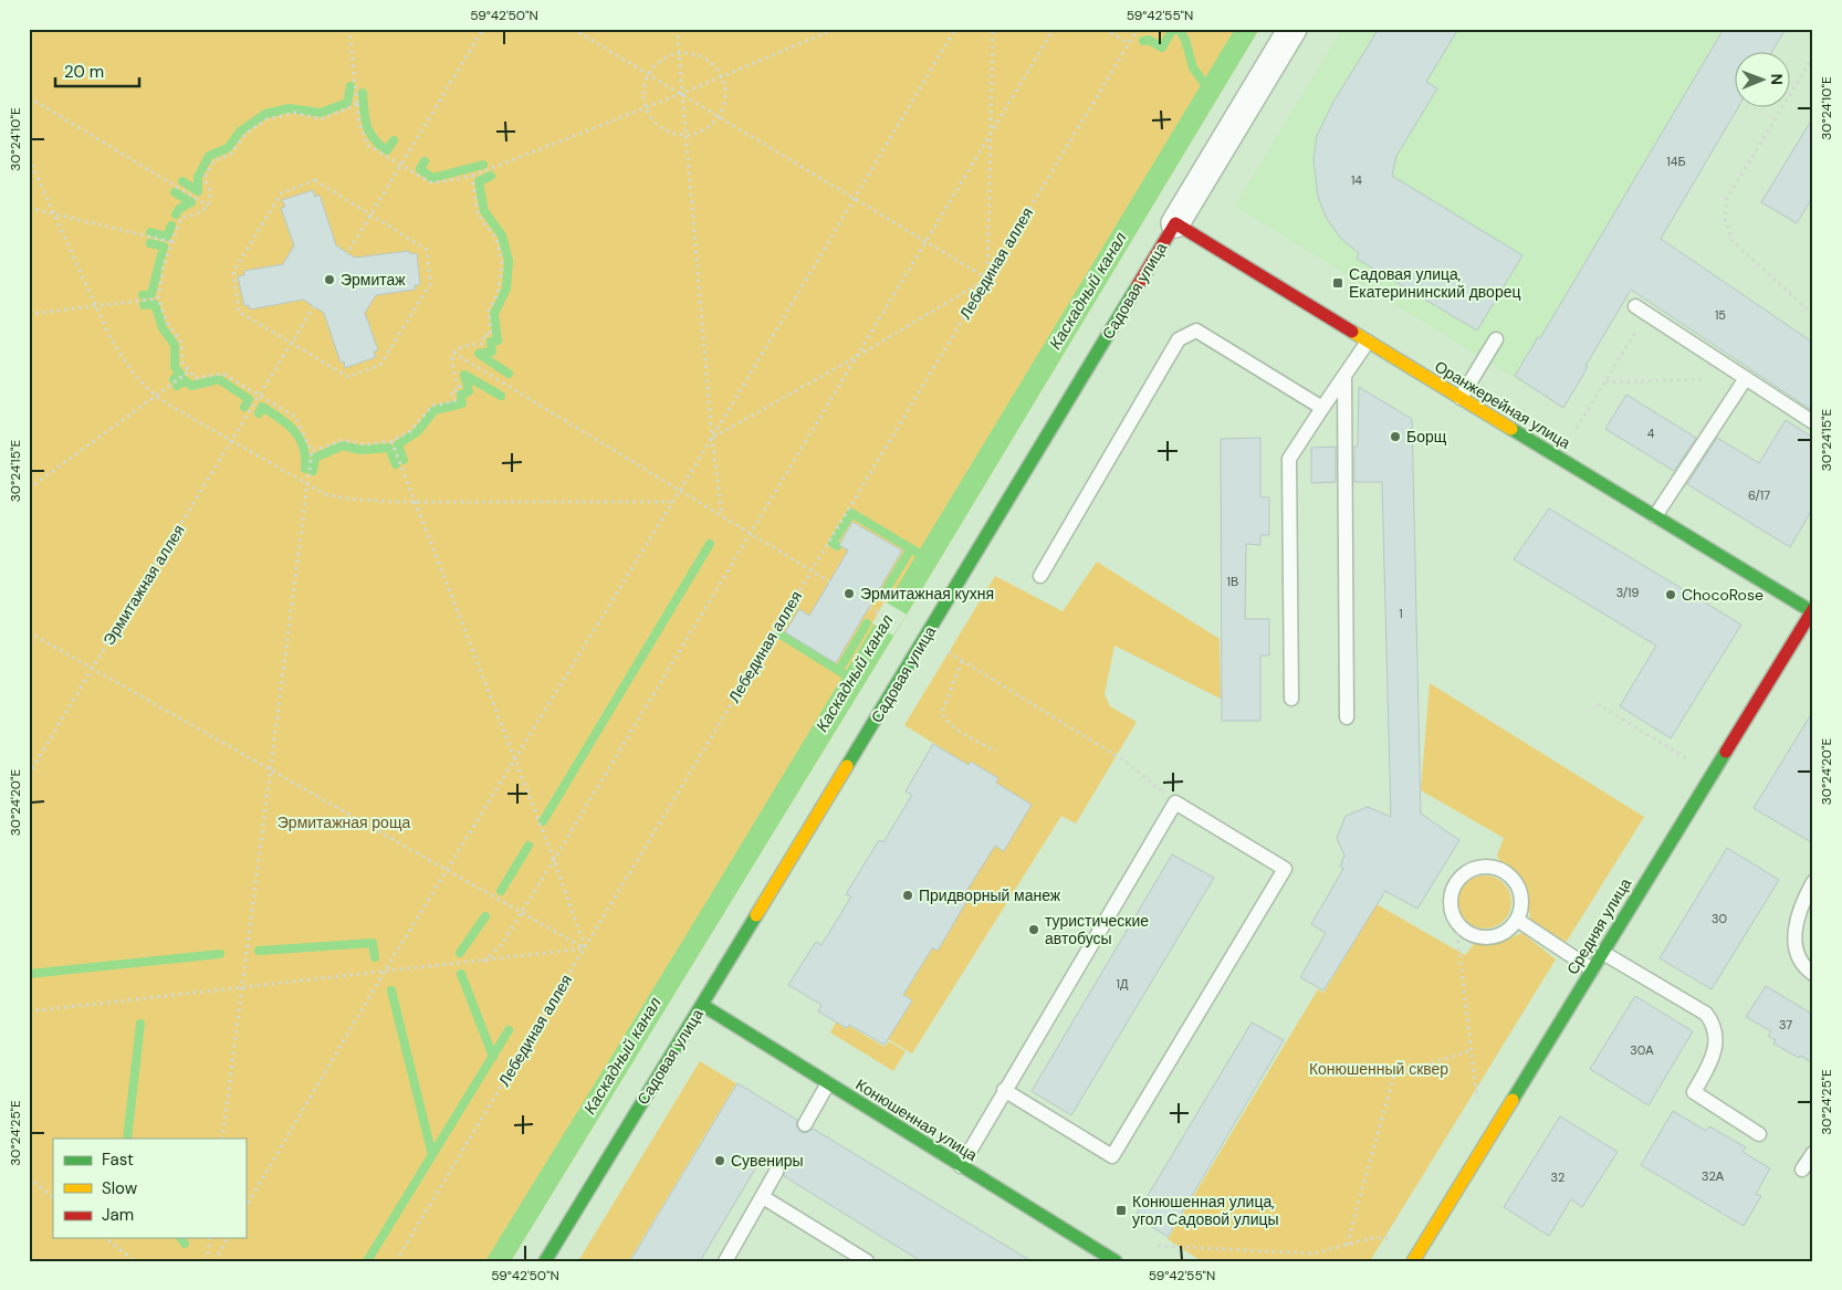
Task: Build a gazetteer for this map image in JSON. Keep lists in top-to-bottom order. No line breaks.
{"streets":{"main road":["Садовая улица","Оранжерейная улица","Средняя улица","Конюшенная улица"],"path":["Лебединая аллея","Эрмитажная аллея"]},"crossings":[["Садовая улица","Оранжерейная улица"],["Садовая улица","Конюшенная улица"],["Оранжерейная улица","Средняя улица"]],"water":["Каскадный канал"],"parks":["Эрмитажная роща","Конюшенный сквер"],"places":{"other":["Эрмитаж","Борщ","Эрмитажная кухня","ChocoRose","Придворный манеж","туристические автобусы","Сувениры"],"transit":["Садовая улица, Екатерининский дворец","Конюшенная улица, угол Садовой улицы"]},"house_numbers":["14Б","14","15","4","6/17","1В","3/19","1","30","1Д","37","30А","32А","32"],"legend":["Fast","Slow","Jam"],"scale_bar":"20 m","north":"right","coordinates":["59°42'50\"N","59°42'55\"N","30°24'10\"E","30°24'15\"E","30°24'20\"E","30°24'25\"E"]}
